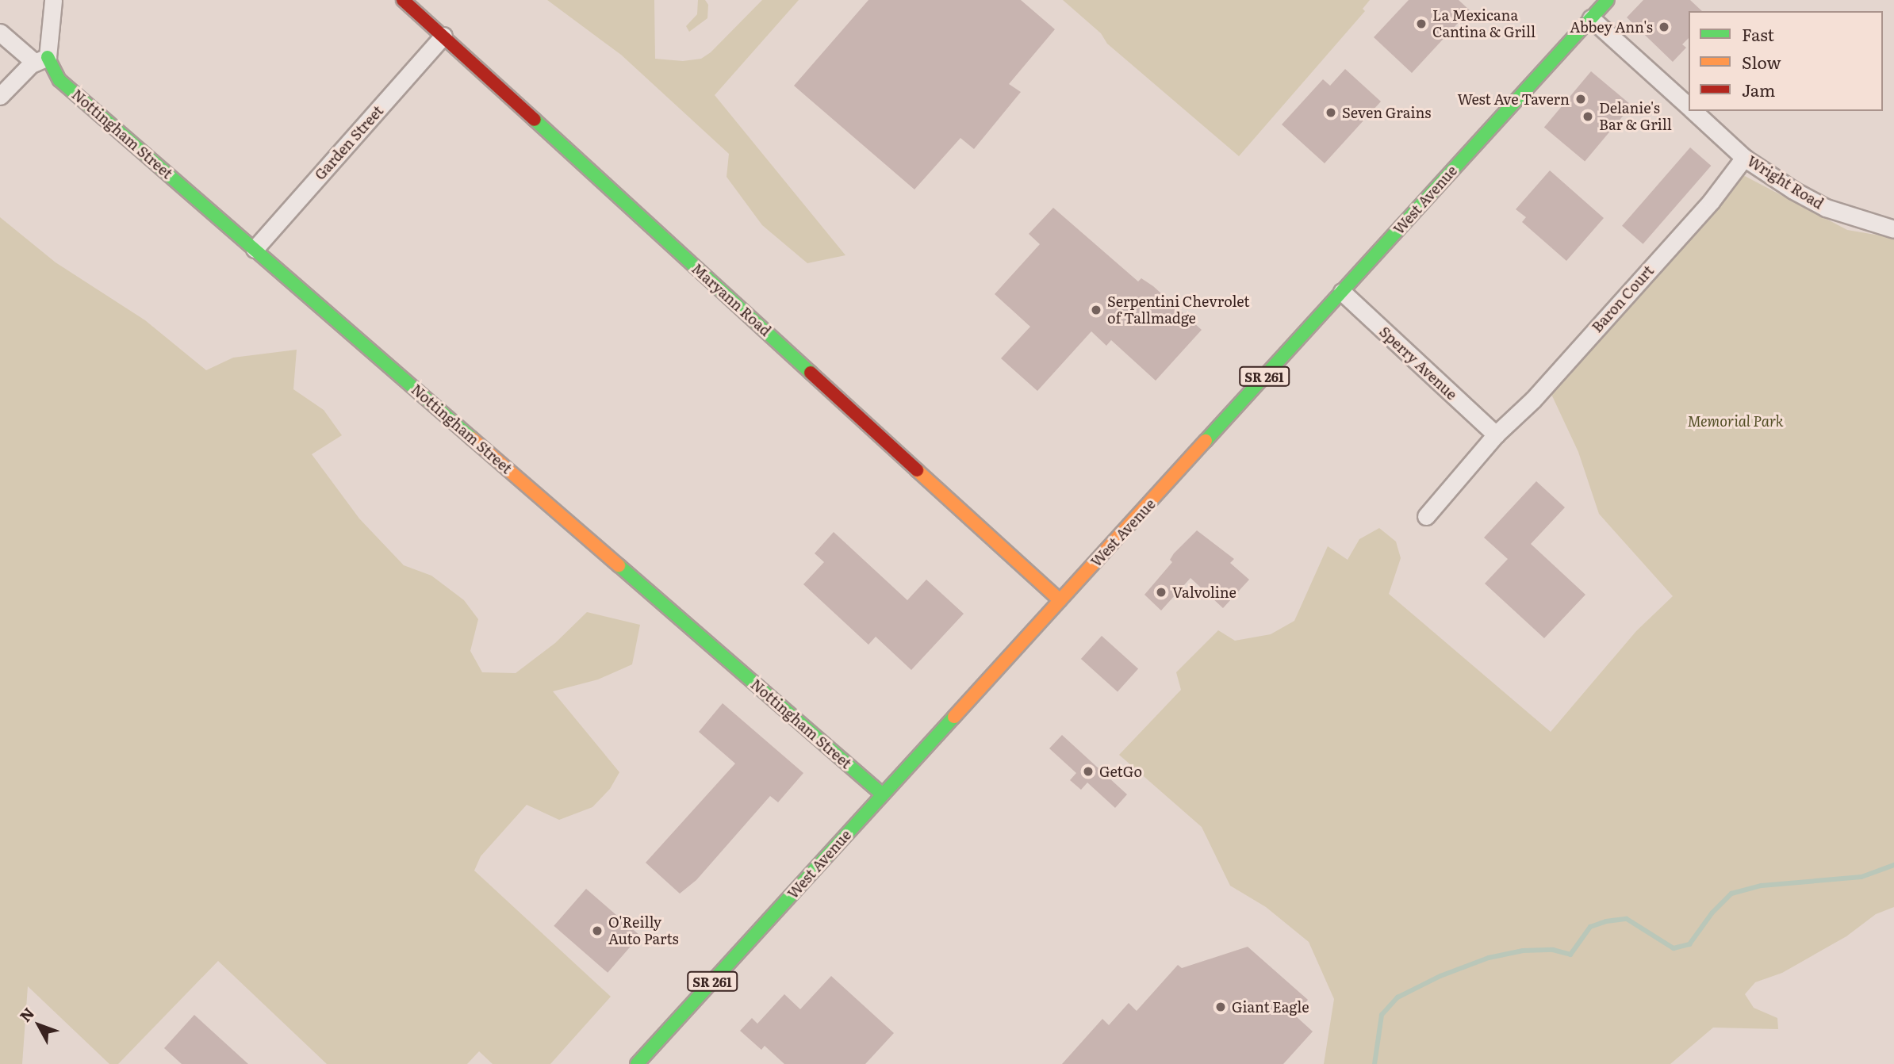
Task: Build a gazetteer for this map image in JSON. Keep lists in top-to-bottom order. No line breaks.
{"streets":{"street":["Nottingham Street","Garden Street","Wright Road","West Avenue","Baron Court","Maryann Road","Sperry Avenue","SR 261"]},"crossings":[["Nottingham Street","Garden Street"],["Nottingham Street","West Avenue"],["Garden Street","Maryann Road"],["Wright Road","West Avenue"],["Wright Road","Baron Court"],["West Avenue","Maryann Road"],["West Avenue","Sperry Avenue"],["Baron Court","Sperry Avenue"]],"parks":["Memorial Park"],"places":["La Mexicana Cantina & Grill","Abbey Ann's","West Ave Tavern","Seven Grains","Delanie's Bar & Grill","Serpentini Chevrolet of Tallmadge","Valvoline","GetGo","O'Reilly Auto Parts","Giant Eagle"],"legend":["Fast","Slow","Jam"],"north":"top left"}
